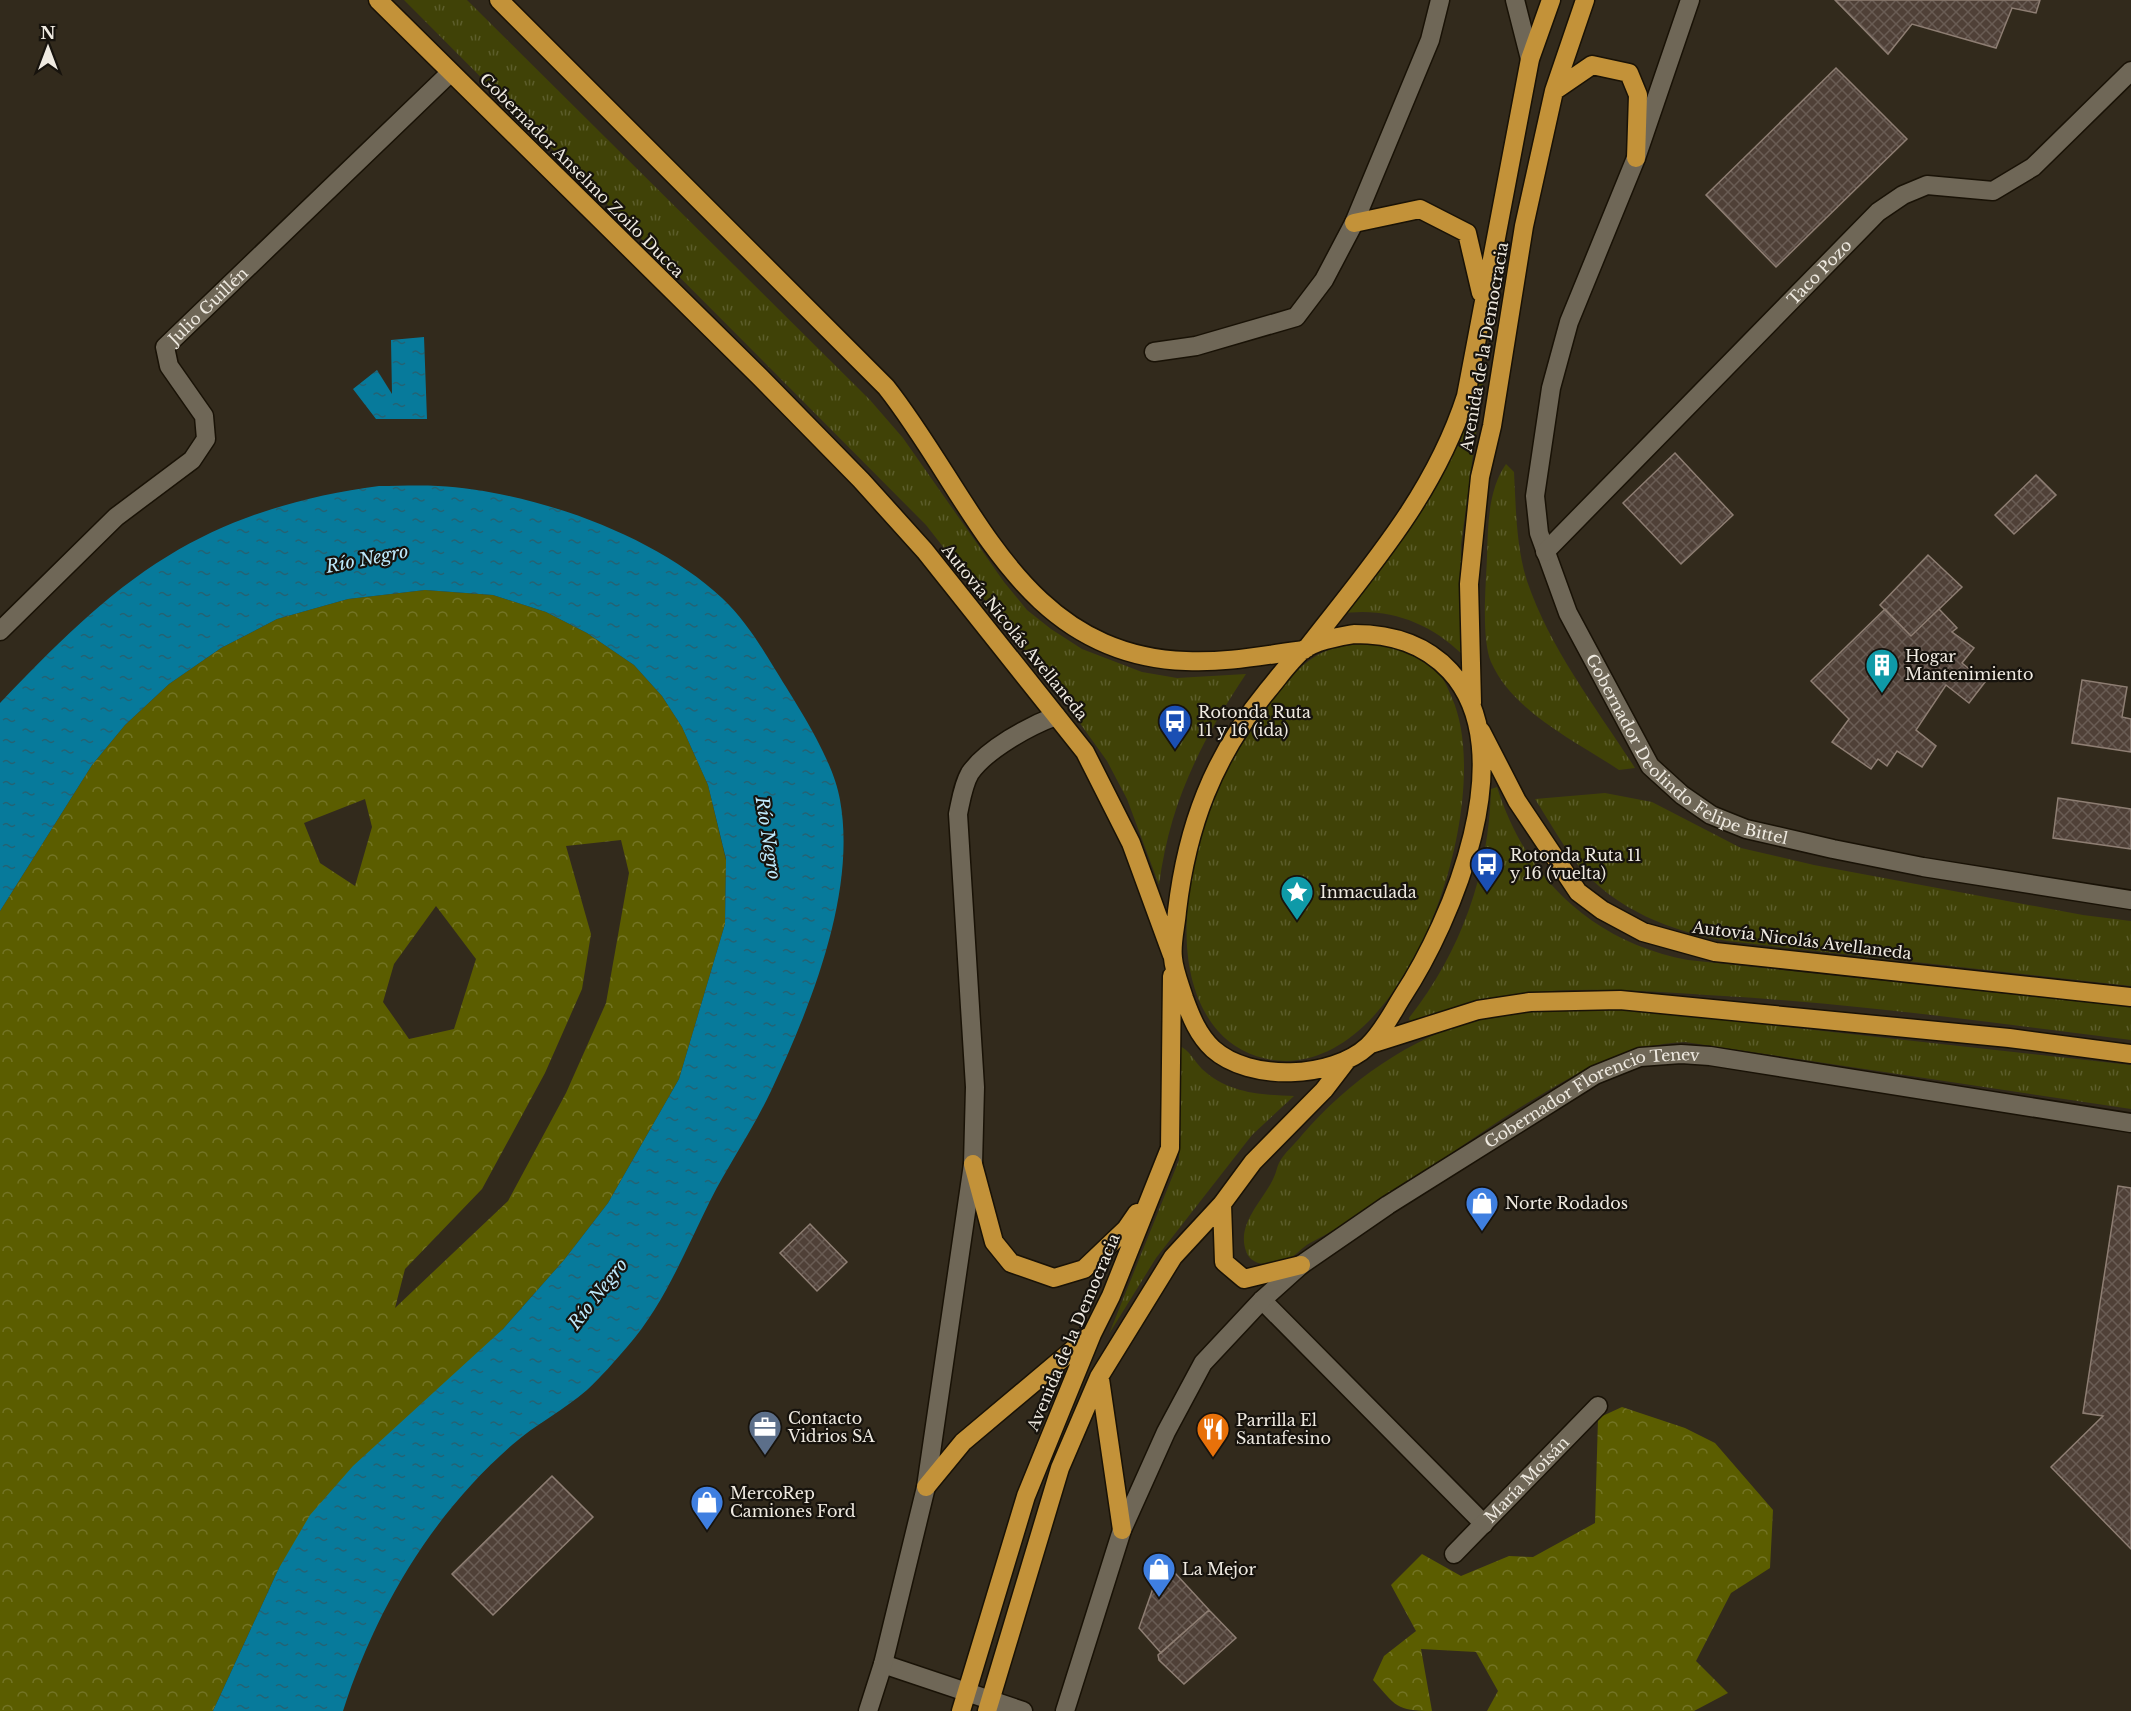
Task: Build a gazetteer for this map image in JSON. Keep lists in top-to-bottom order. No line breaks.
{"streets":{"highway":["Gobernador Anselmo Zoilo Ducca","Avenida de la Democracia","Autovía Nicolás Avellaneda"],"street":["Taco Pozo","Julio Guillén","Gobernador Deolindo Felipe Bittel","Gobernador Florencio Tenev","María Moisán"]},"crossings":[["Gobernador Anselmo Zoilo Ducca","Julio Guillén"],["Gobernador Anselmo Zoilo Ducca","Autovía Nicolás Avellaneda"],["Taco Pozo","Gobernador Deolindo Felipe Bittel"],["Avenida de la Democracia","Autovía Nicolás Avellaneda"]],"water":["Río Negro"],"places":{"building":["Hogar Mantenimiento"],"bus stop":["Rotonda Ruta 11 y 16 (ida)","Rotonda Ruta 11 y 16 (vuelta)"],"place":["Inmaculada"],"shop":["Norte Rodados","MercoRep Camiones Ford","La Mejor"],"office":["Contacto Vidrios SA"],"restaurant":["Parrilla El Santafesino"]},"north":"top"}
